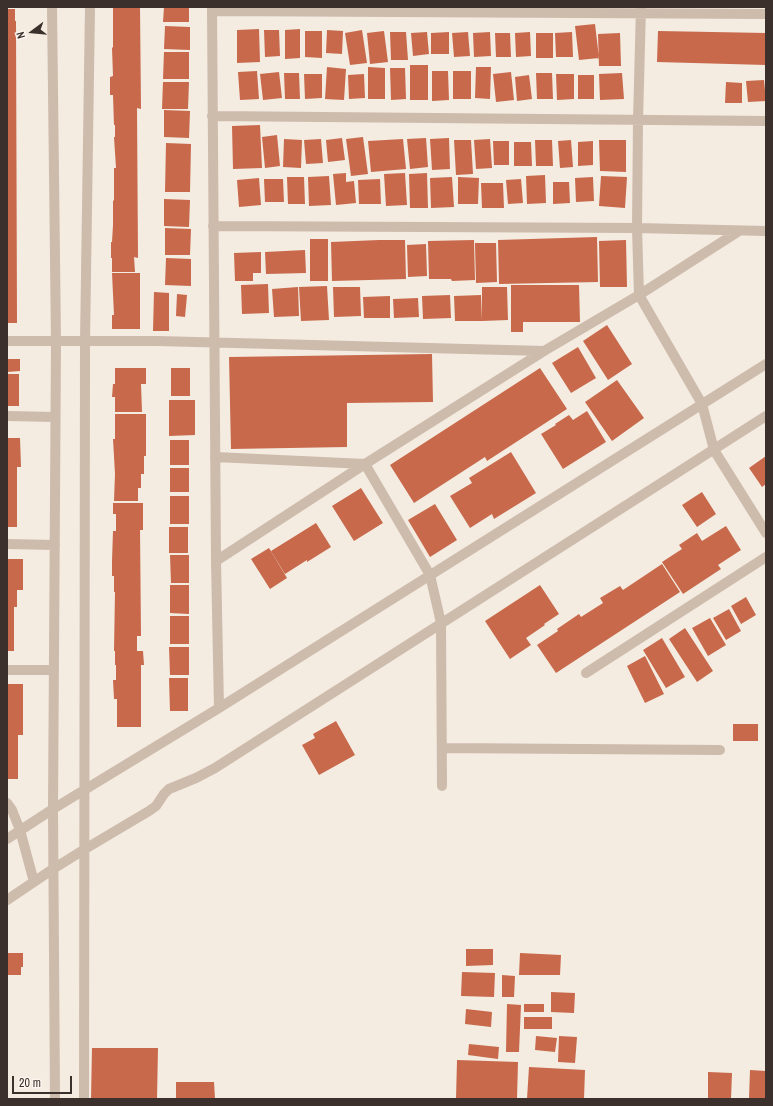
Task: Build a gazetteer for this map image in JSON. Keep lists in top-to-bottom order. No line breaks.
{"scale_bar":"20 m","north":"left"}
